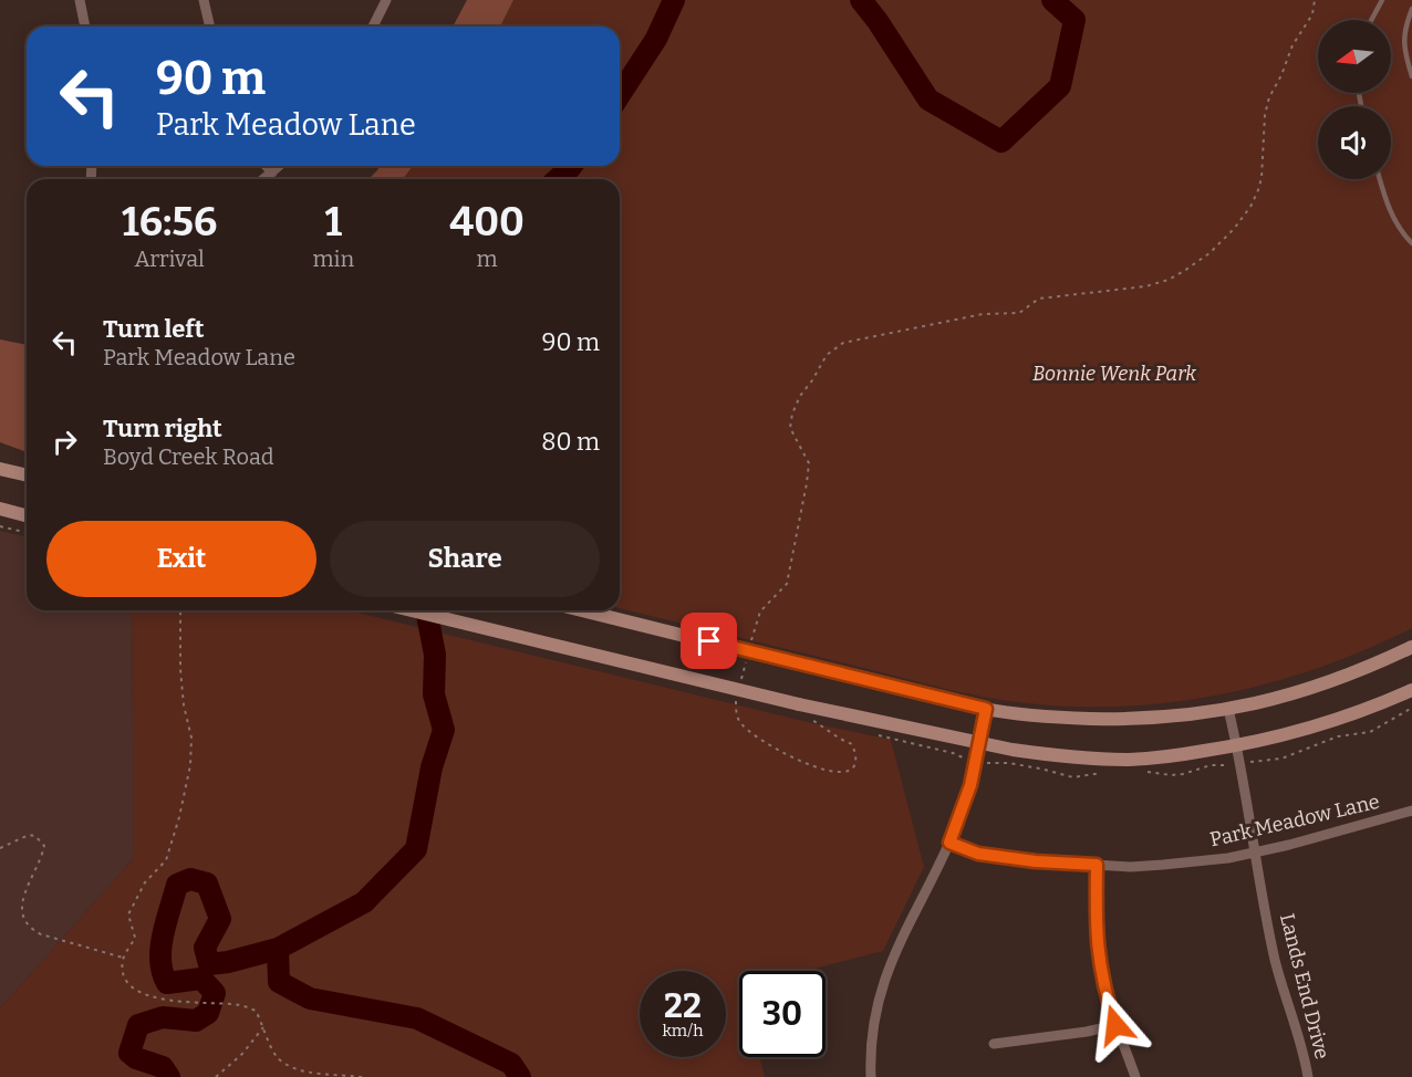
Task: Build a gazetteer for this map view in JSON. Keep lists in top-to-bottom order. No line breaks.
{"streets":{"street":["Park Meadow Lane","Lands End Drive"]},"crossings":[["Park Meadow Lane","Lands End Drive"]],"parks":["Bonnie Wenk Park"],"north":"left","page":{"turn":["90 m","Park Meadow Lane"],"eta":["16:56","Arrival","1","min","400","m"],"list":[{"name":"Turn left","note":"Park Meadow Lane","value":"90 m"},{"name":"Turn right","note":"Boyd Creek Road","value":"80 m"}],"buttons":["Exit","Share"],"speed":"22 km/h","limit":"30"}}
